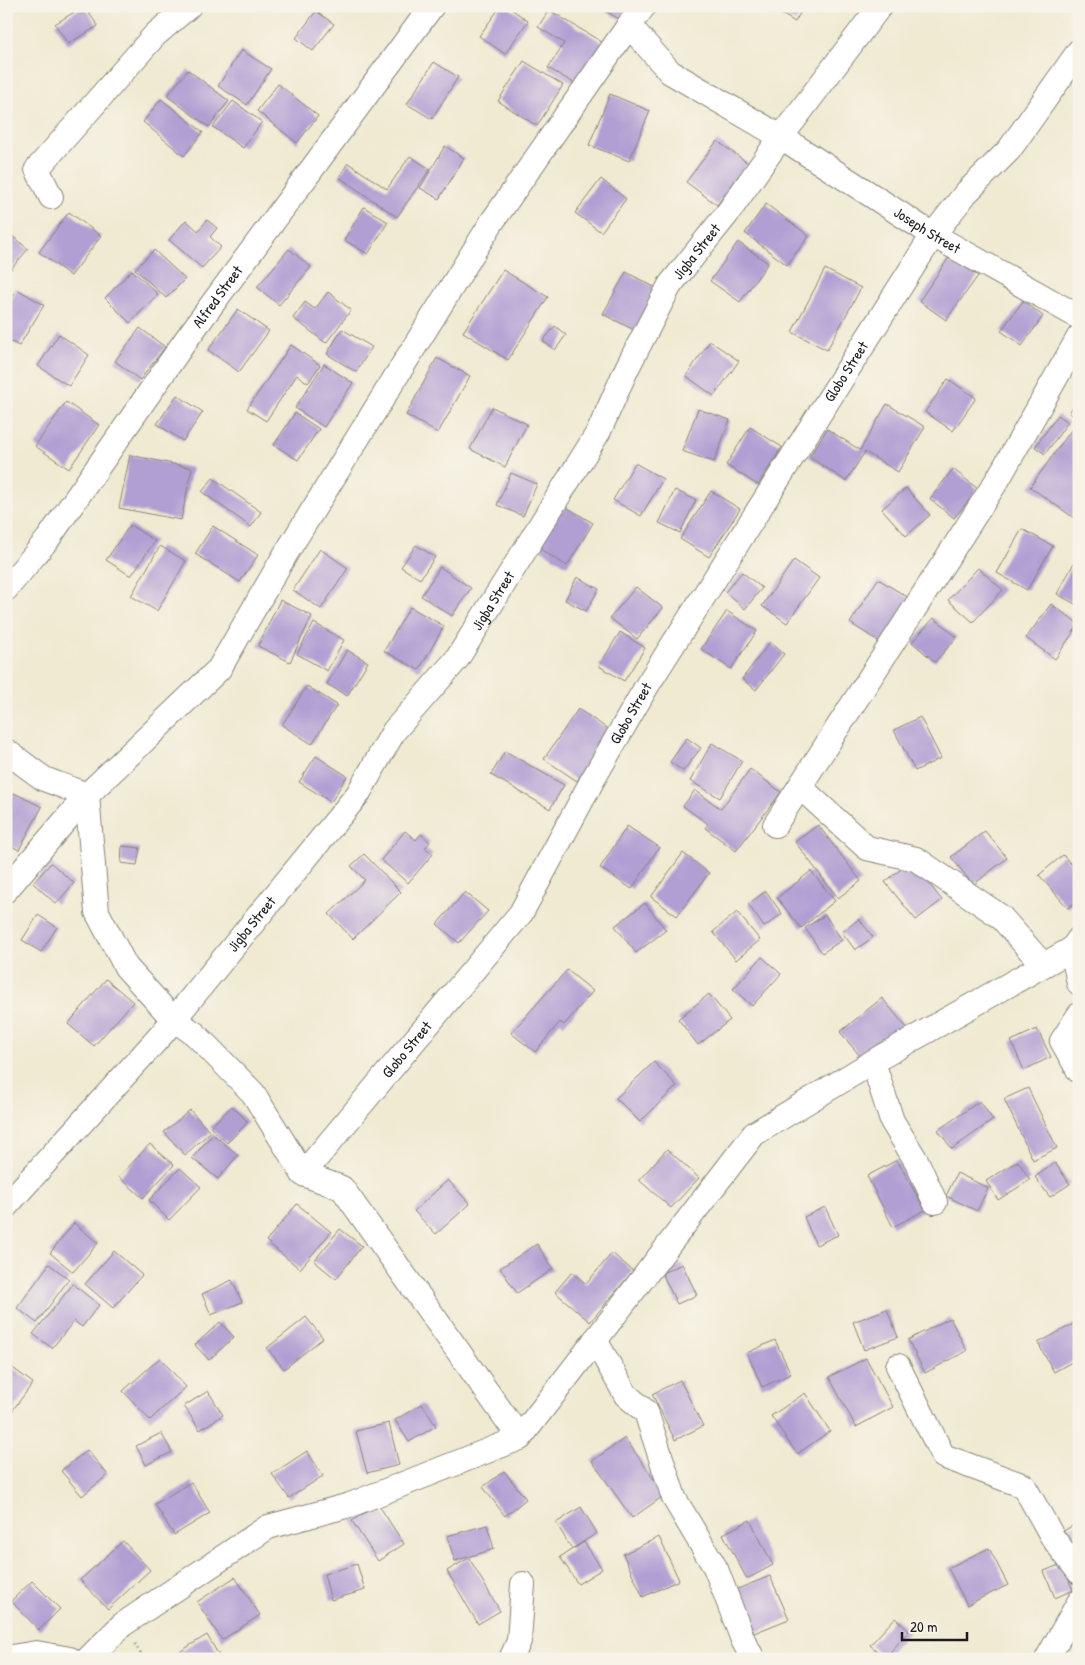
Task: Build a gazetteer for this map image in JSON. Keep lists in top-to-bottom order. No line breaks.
{"streets":{"street":["Joseph Street","Jigba Street","Alfred Street","Globo Street"]},"crossings":[["Joseph Street","Jigba Street"],["Joseph Street","Globo Street"]],"scale_bar":"20 m"}
